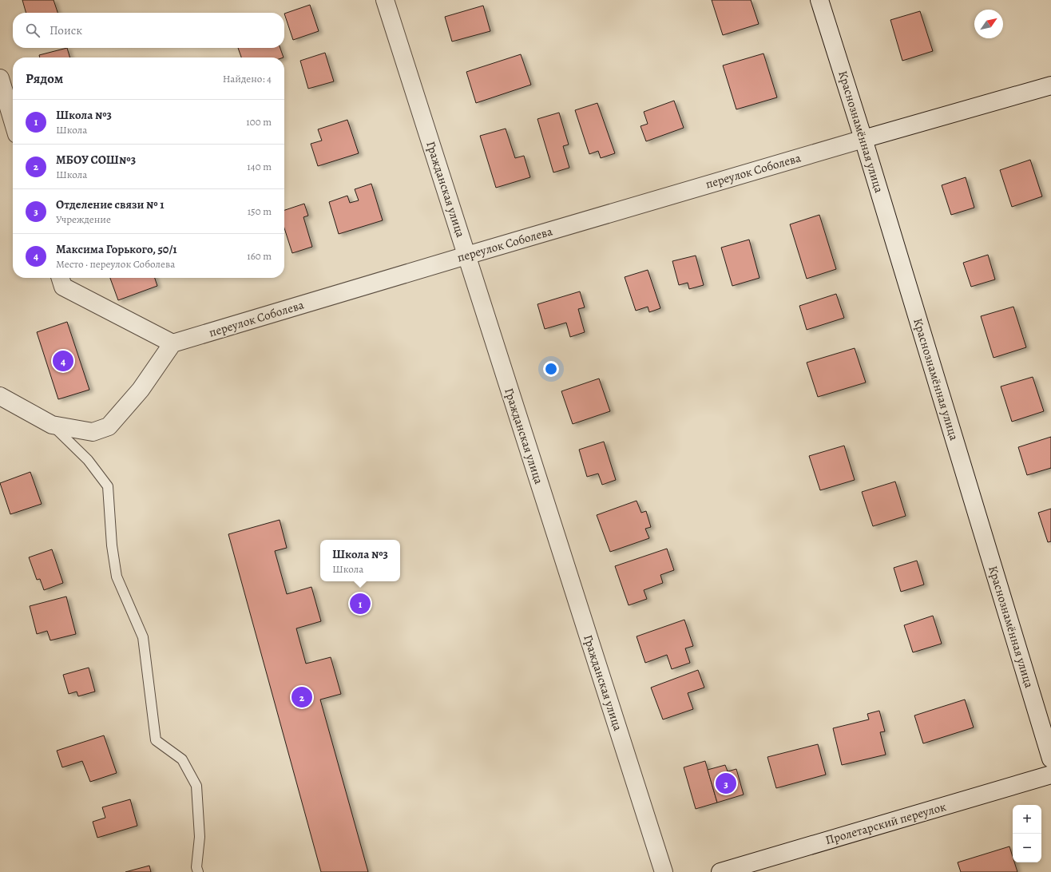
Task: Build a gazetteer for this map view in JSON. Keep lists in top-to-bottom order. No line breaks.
{"streets":{"street":["Краснознамённая улица","переулок Соболева","Гражданская улица","Пролетарский переулок"]},"crossings":[["Краснознамённая улица","переулок Соболева"],["переулок Соболева","Гражданская улица"]],"north":"top right","page":{"search":"Поиск","heading":["Рядом","Найдено: 4"],"list":[{"mark":"1","name":"Школа №3","note":"Школа","value":"100 m"},{"mark":"2","name":"МБОУ СОШ№3","note":"Школа","value":"140 m"},{"mark":"3","name":"Отделение связи № 1","note":"Учреждение","value":"150 m"},{"mark":"4","name":"Максима Горького, 50/1","note":"Место · переулок Соболева","value":"160 m"}],"pins":["4","1","2","3"],"popup":["Школа №3","Школа"],"map_buttons":["+","−"]}}
